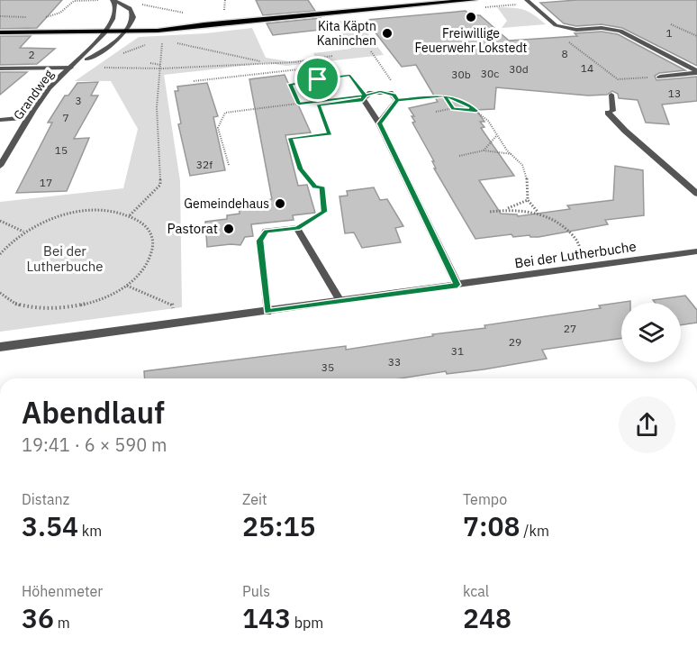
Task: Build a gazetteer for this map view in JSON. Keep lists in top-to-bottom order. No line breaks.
{"streets":{"street":["Grandweg","Bei der Lutherbuche"]},"parks":["Bei der Lutherbuche"],"places":["Freiwillige Feuerwehr Lokstedt","Kita Käptn Kaninchen","Gemeindehaus","Pastorat"],"house_numbers":["1","8","2","14","30d","30c","30b","13","3","7","15","32f","17","27","29","31","33","35"],"page":{"heading":["Abendlauf","19:41 · 6 × 590 m"],"stats":[["Distanz","3.54 km"],["Zeit","25:15"],["Tempo","7:08 /km"],["Höhenmeter","36 m"],["Puls","143 bpm"],["kcal","248"]]}}
